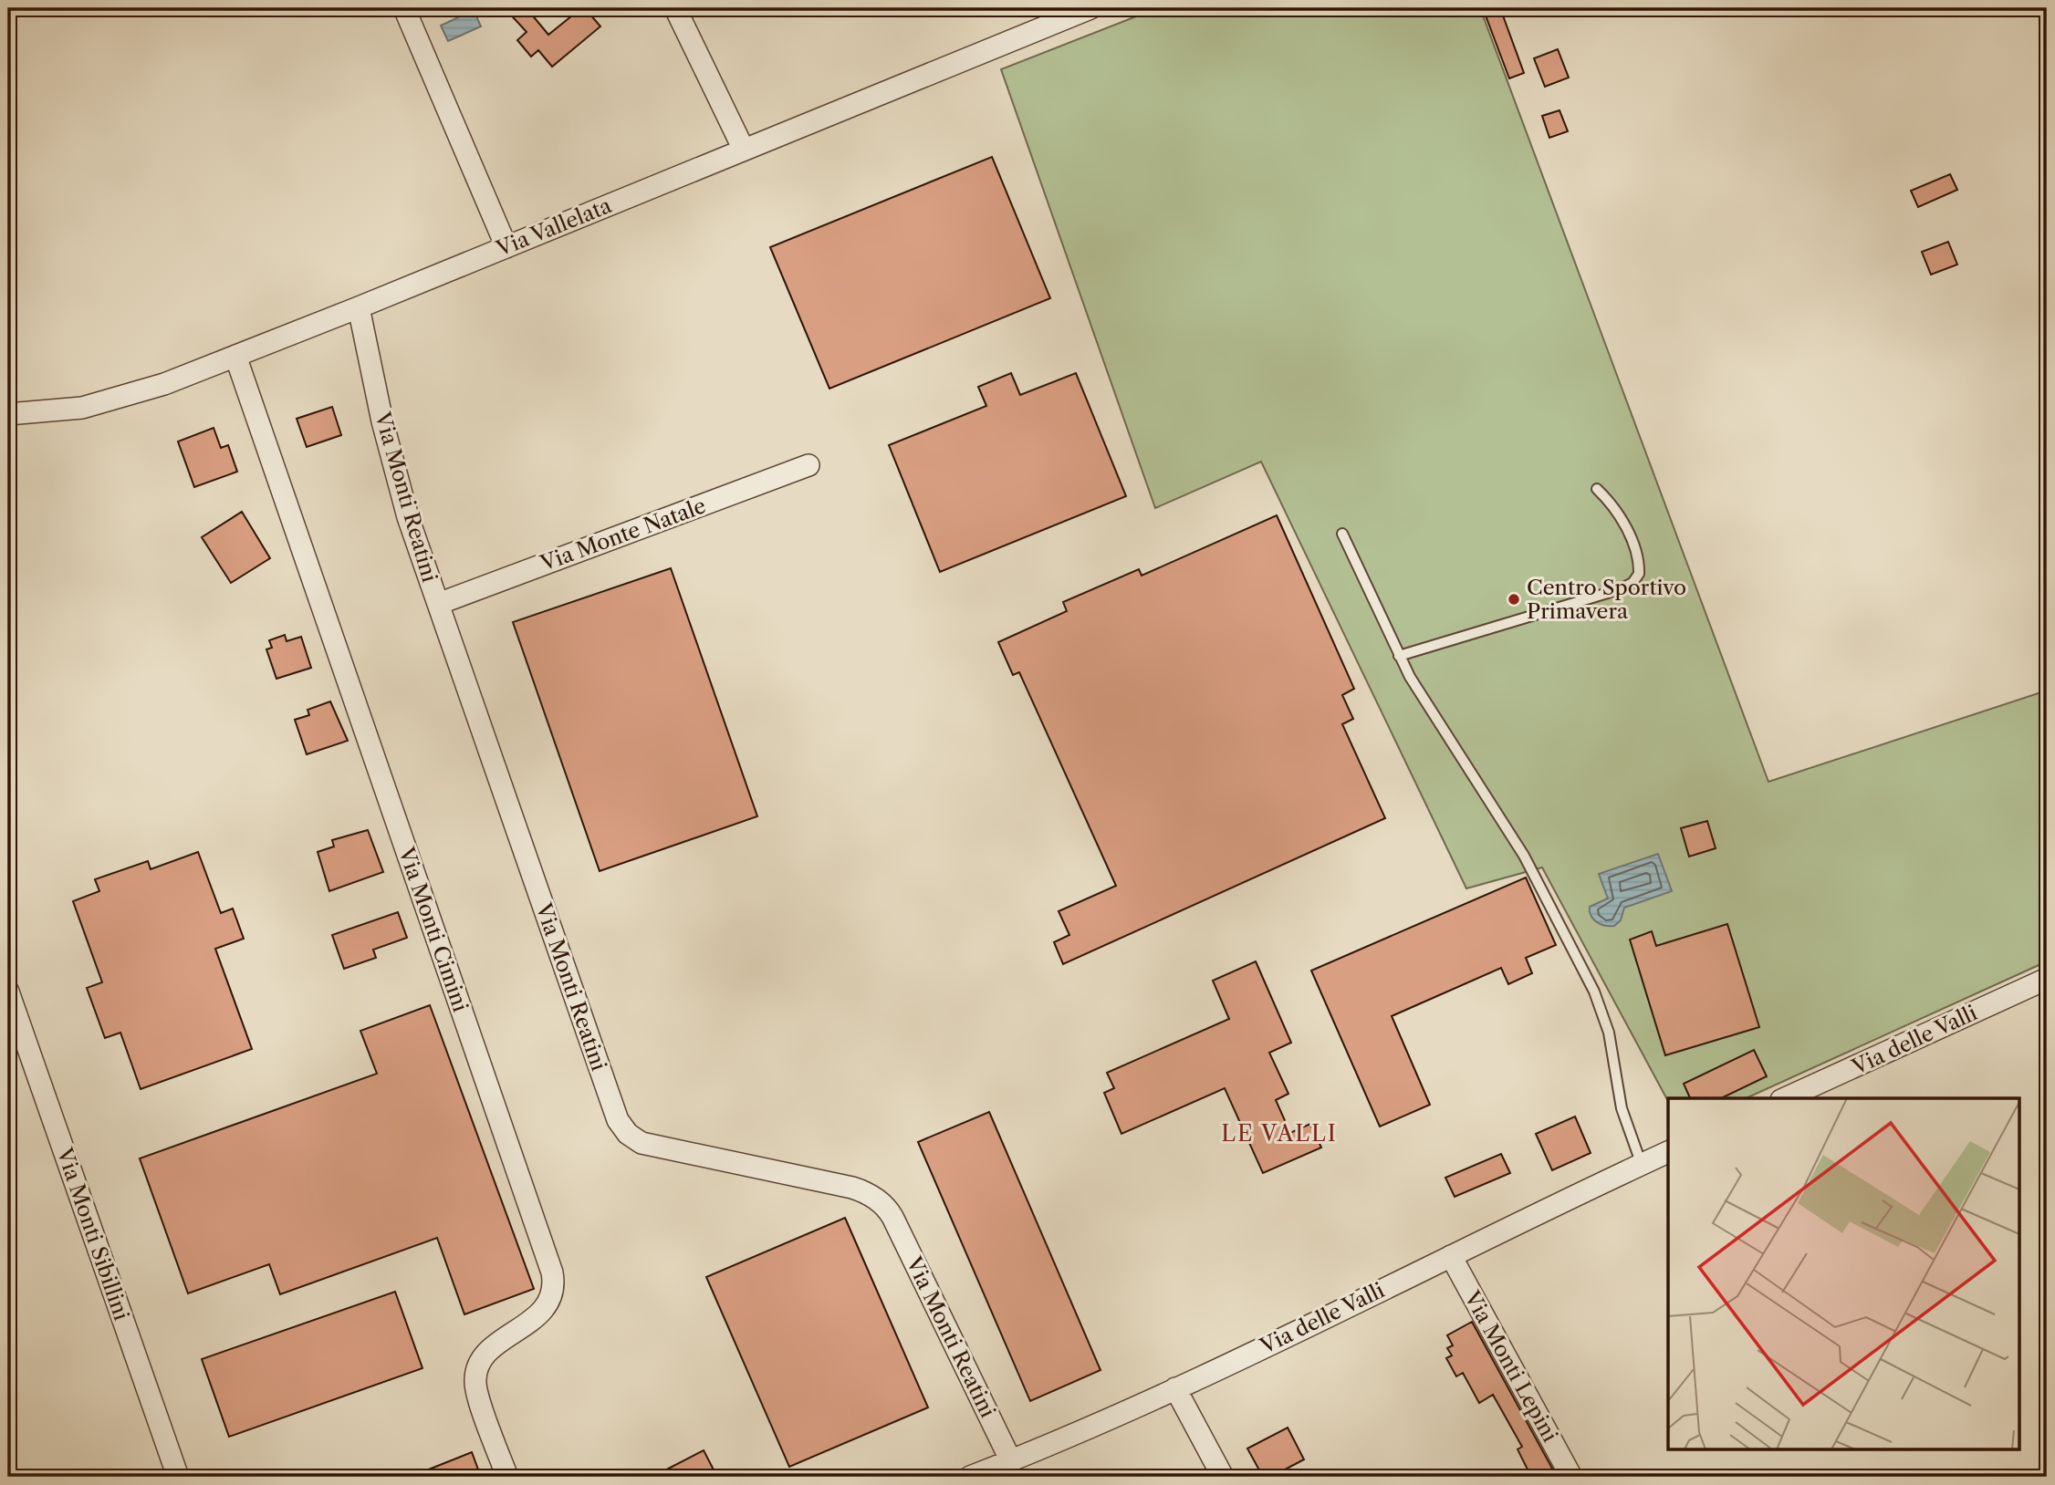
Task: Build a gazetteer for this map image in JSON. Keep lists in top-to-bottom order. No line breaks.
{"streets":{"street":["Via Vallelata","Via Monti Reatini","Via Monte Natale","Via Monti Cimini","Via delle Valli","Via Monti Sibillini","Via Monti Lepini"]},"crossings":[["Via Vallelata","Via Monti Reatini"],["Via Vallelata","Via Monti Cimini"],["Via Monti Reatini","Via Monte Natale"],["Via Monti Reatini","Via delle Valli"],["Via delle Valli","Via Monti Lepini"]],"districts":["LE VALLI"],"places":["Centro Sportivo Primavera"]}
